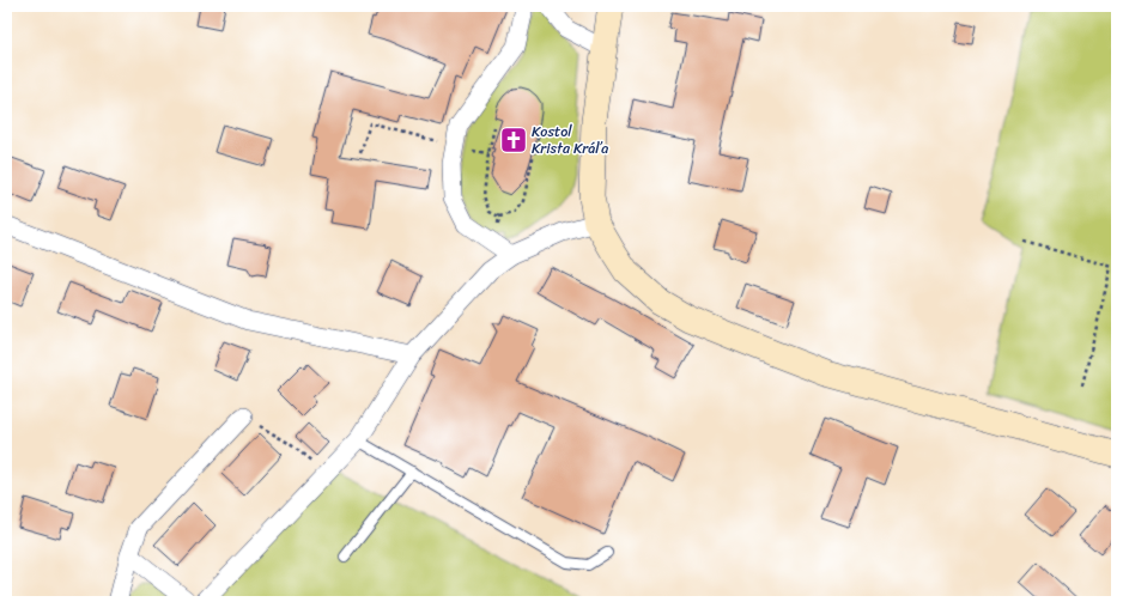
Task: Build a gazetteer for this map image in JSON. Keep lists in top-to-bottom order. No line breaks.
{"places":{"church":["Kostol Krista Kráľa"]}}
